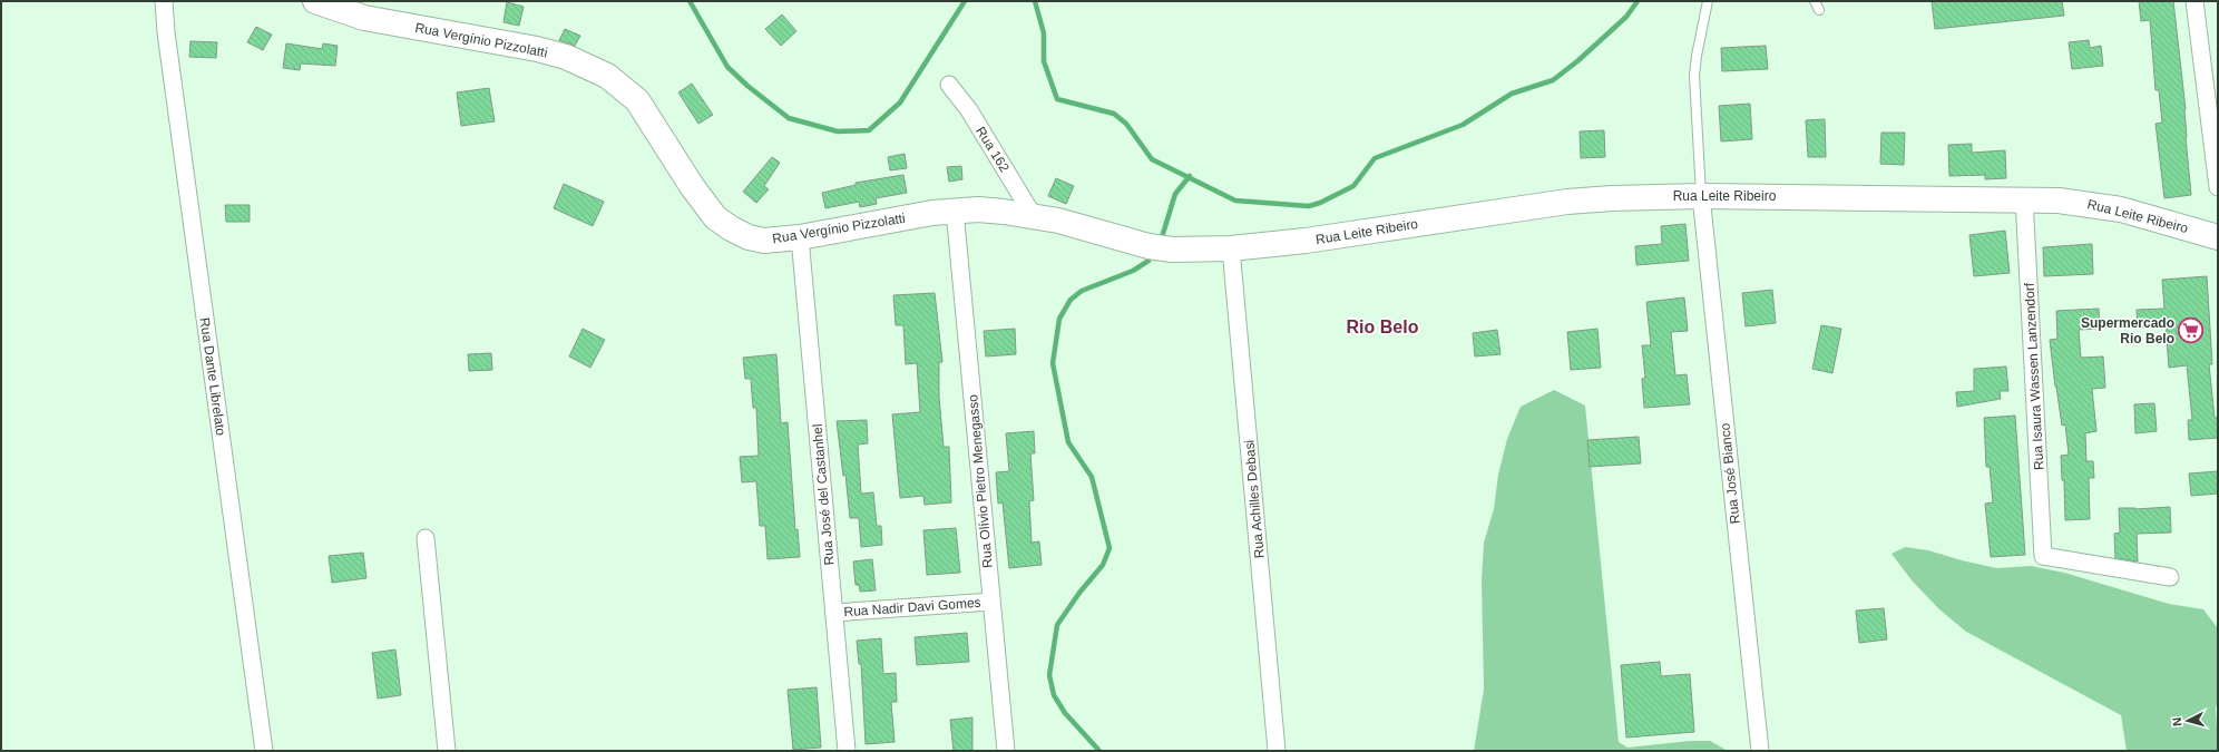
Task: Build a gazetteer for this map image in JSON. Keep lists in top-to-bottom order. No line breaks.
{"streets":{"street":["Rua Vergínio Pizzolatti","Rua 162","Rua Leite Ribeiro","Rua Dante Librelato","Rua Isaura Wassen Lanzendorf","Rua José Bianco","Rua Olívio Pietro Menegasso","Rua José del Castanhel","Rua Achilles Debasi","Rua Nadir Davi Gomes"]},"crossings":[["Rua Vergínio Pizzolatti","Rua 162"],["Rua Vergínio Pizzolatti","Rua Leite Ribeiro"],["Rua Vergínio Pizzolatti","Rua Olívio Pietro Menegasso"],["Rua Vergínio Pizzolatti","Rua José del Castanhel"],["Rua Vergínio Pizzolatti","Rua Achilles Debasi"],["Rua Leite Ribeiro","Rua Isaura Wassen Lanzendorf"],["Rua Leite Ribeiro","Rua José Bianco"],["Rua Leite Ribeiro","Rua Achilles Debasi"],["Rua Olívio Pietro Menegasso","Rua Nadir Davi Gomes"],["Rua José del Castanhel","Rua Nadir Davi Gomes"]],"districts":["Rio Belo"],"places":{"supermarket":["Supermercado Rio Belo"]},"north":"left"}
